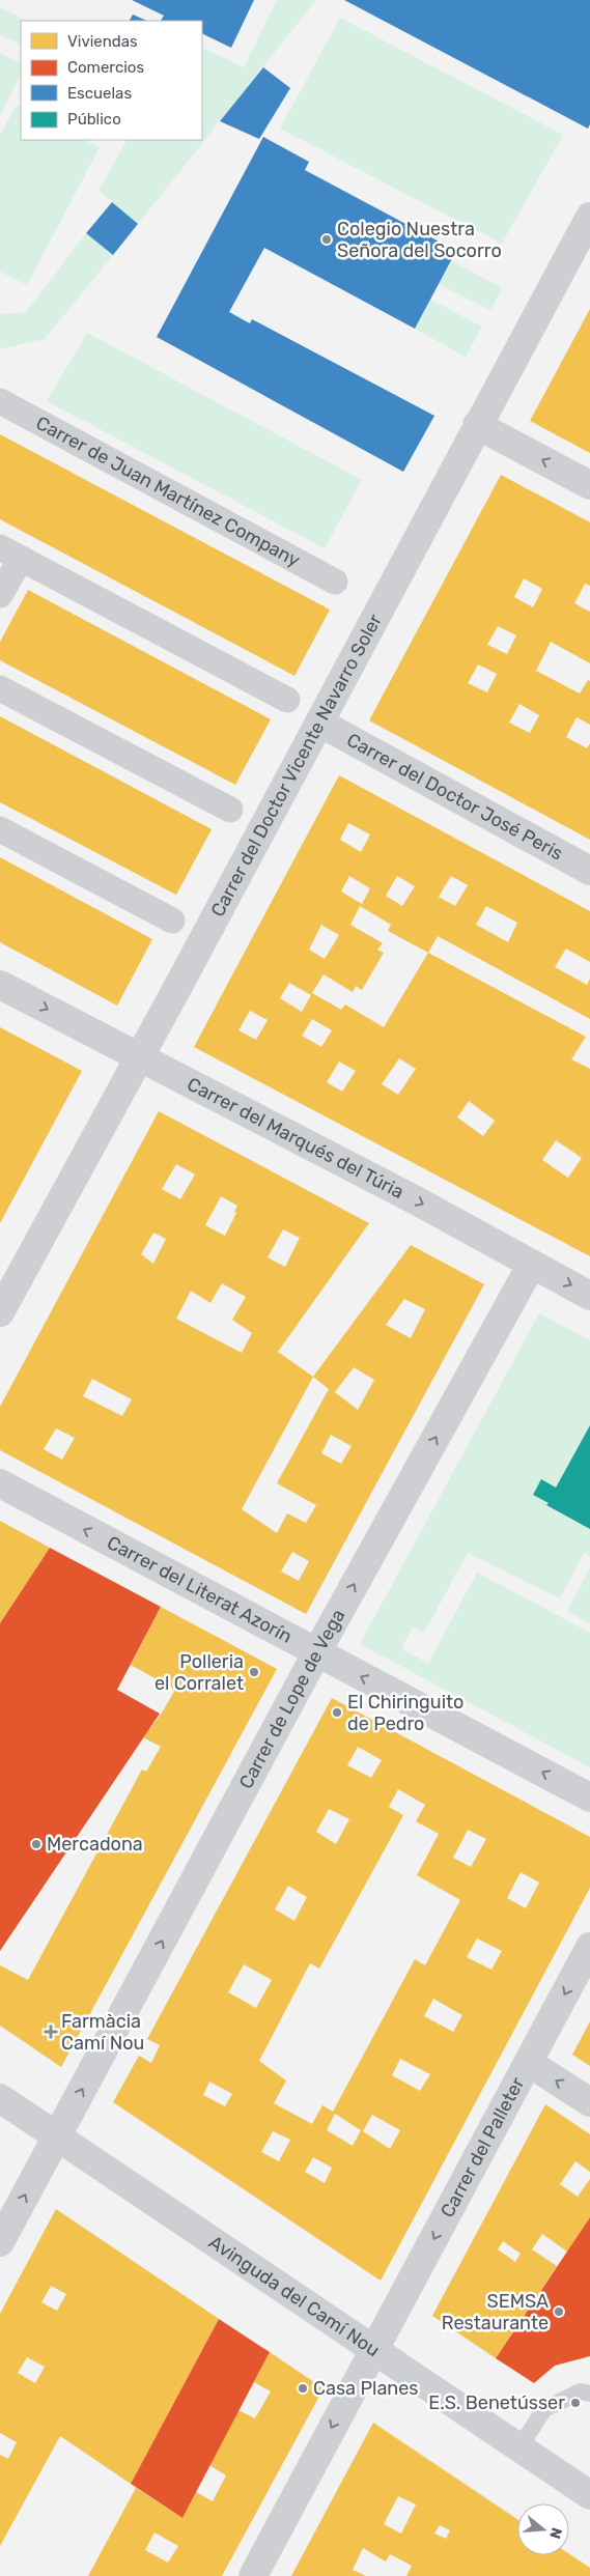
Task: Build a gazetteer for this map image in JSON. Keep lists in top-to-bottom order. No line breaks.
{"streets":{"street":["Carrer de Juan Martínez Company","Carrer del Doctor Vicente Navarro Soler","Carrer del Doctor José Peris","Carrer del Marqués del Túria","Carrer del Literat Azorín","Carrer de Lope de Vega","Carrer del Palleter","Avinguda del Camí Nou"]},"crossings":[["Carrer del Doctor Vicente Navarro Soler","Carrer del Doctor José Peris"],["Carrer del Doctor Vicente Navarro Soler","Carrer del Marqués del Túria"],["Carrer del Marqués del Túria","Carrer de Lope de Vega"],["Carrer del Literat Azorín","Carrer de Lope de Vega"],["Carrer de Lope de Vega","Avinguda del Camí Nou"],["Carrer del Palleter","Avinguda del Camí Nou"]],"one_way":["Carrer del Marqués del Túria","Carrer del Literat Azorín","Carrer de Lope de Vega","Carrer del Palleter"],"places":{"other":["Colegio Nuestra Señora del Socorro","Polleria el Corralet","El Chiringuito de Pedro","Mercadona","SEMSA Restaurante","Casa Planes","E.S. Benetússer"],"health":["Farmàcia Camí Nou"]},"legend":["Viviendas","Comercios","Escuelas","Público"],"north":"right"}
